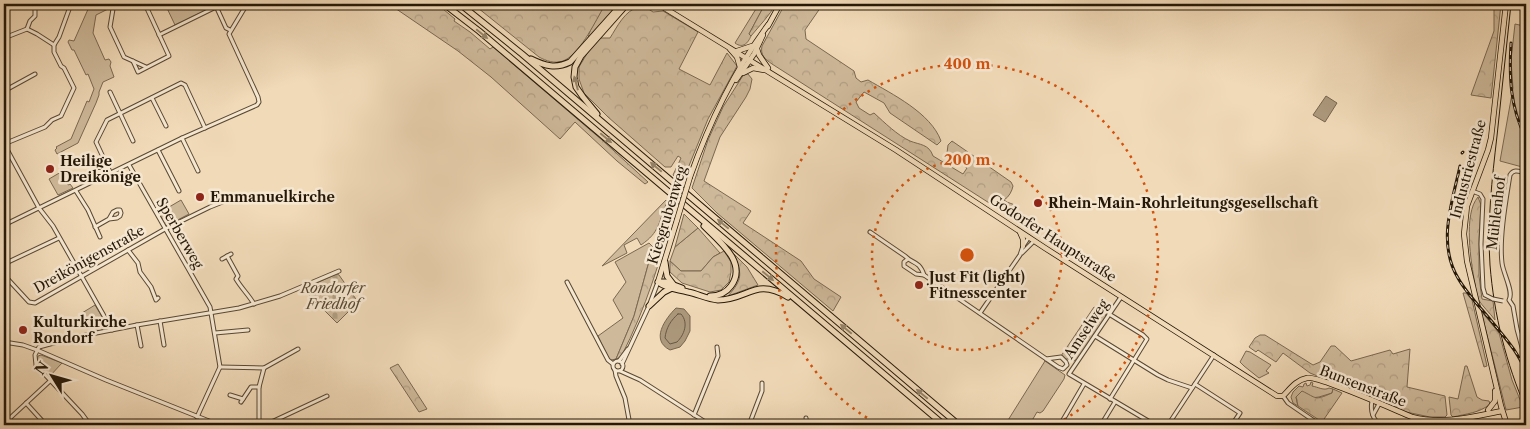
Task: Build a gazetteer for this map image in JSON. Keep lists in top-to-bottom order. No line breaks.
{"streets":{"main road":["Industriestraße","Kiesgrubenweg","Godorfer Hauptstraße","Bunsenstraße"],"street":["Mühlenhof","Sperberweg","Dreikönigenstraße","Amselweg"]},"crossings":[["Industriestraße","Mühlenhof"],["Industriestraße","Bunsenstraße"],["Kiesgrubenweg","Godorfer Hauptstraße"],["Sperberweg","Dreikönigenstraße"],["Godorfer Hauptstraße","Amselweg"],["Godorfer Hauptstraße","Bunsenstraße"]],"parks":["Rondorfer Friedhof"],"places":["Heilige Dreikönige","Emmanuelkirche","Rhein-Main-Rohrleitungsgesellschaft","Just Fit (light) Fitnesscenter","Kulturkirche Rondorf"],"north":"top left","rings":["400 m","200 m"]}
